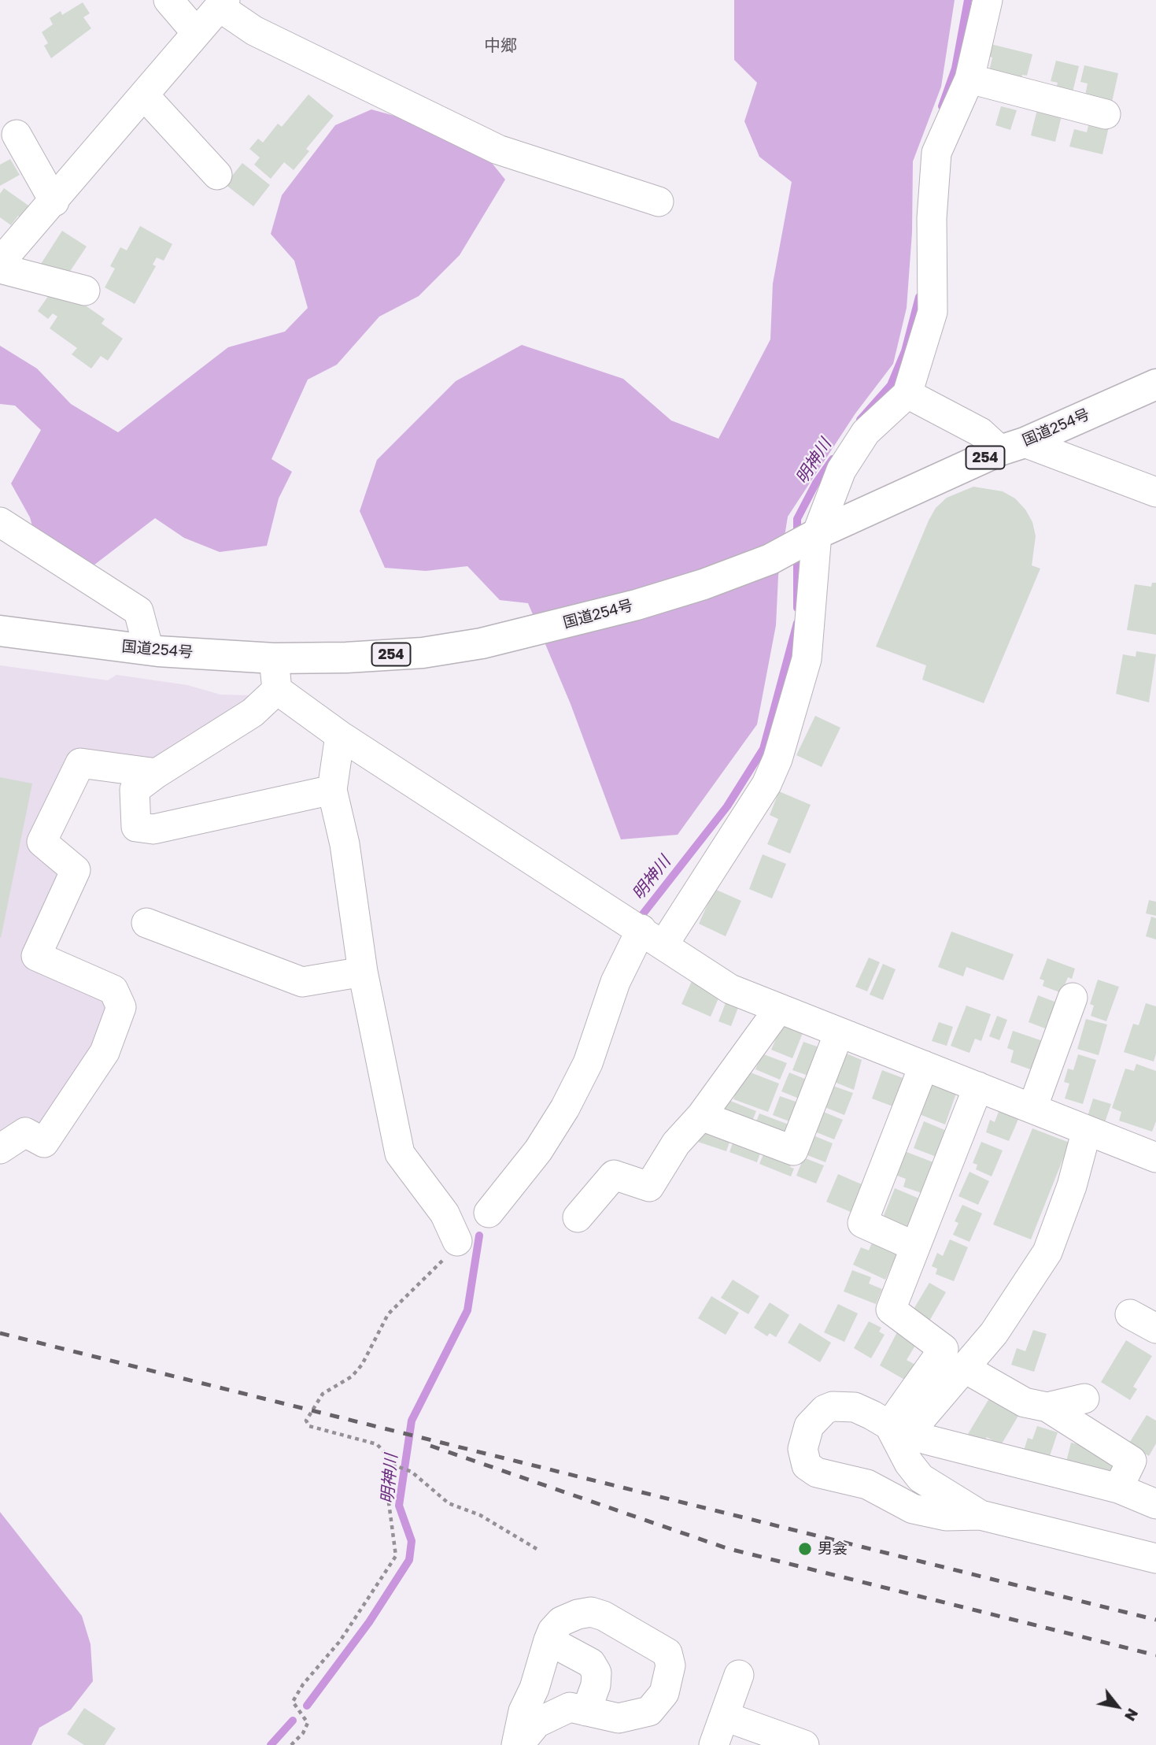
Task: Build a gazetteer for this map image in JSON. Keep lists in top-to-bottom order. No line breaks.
{"streets":{"highway":["国道254号","254"]},"districts":["中郷"],"water":["明神川"],"places":["男衾"],"north":"bottom right"}
